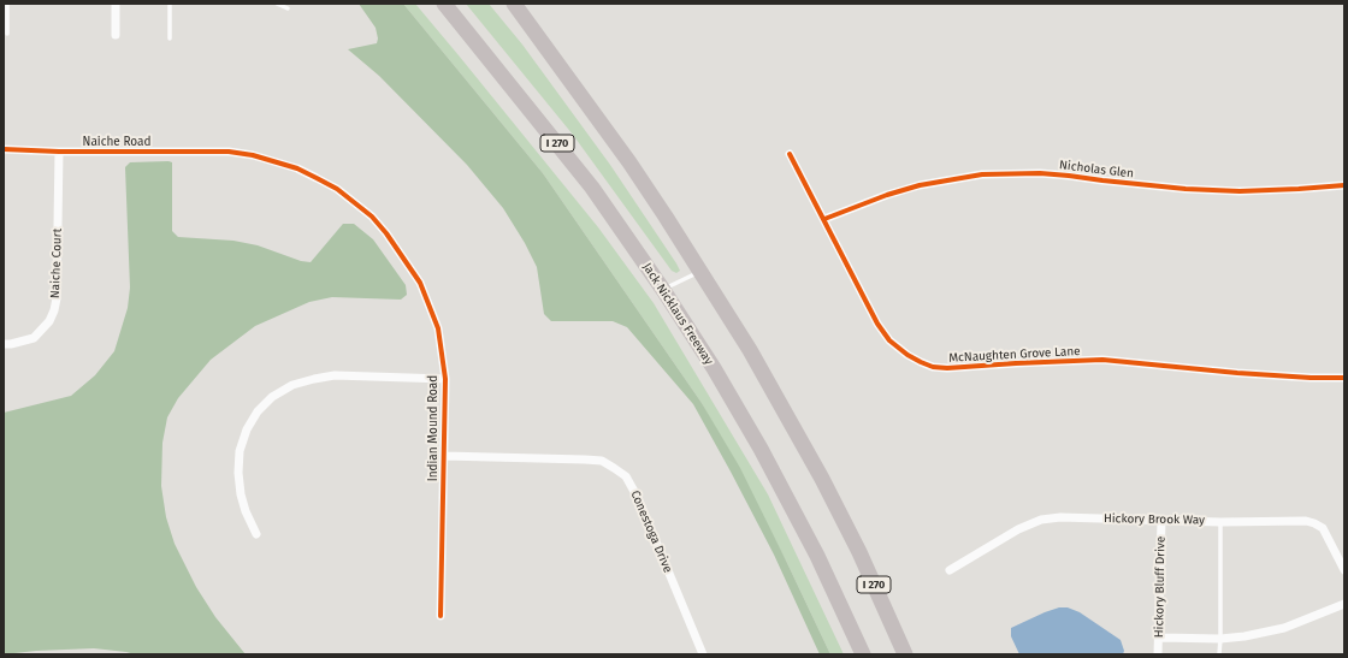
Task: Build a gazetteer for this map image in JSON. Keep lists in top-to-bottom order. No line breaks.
{"streets":{"highway":["I 270","Jack Nicklaus Freeway"],"street":["Naiche Road","Nicholas Glen","Naiche Court","McNaughten Grove Lane","Indian Mound Road","Hickory Brook Way","Conestoga Drive","Hickory Bluff Drive"]},"crossings":[["Naiche Road","Naiche Court"],["Naiche Road","Indian Mound Road"],["Nicholas Glen","McNaughten Grove Lane"],["Indian Mound Road","Conestoga Drive"],["Hickory Brook Way","Hickory Bluff Drive"]]}
